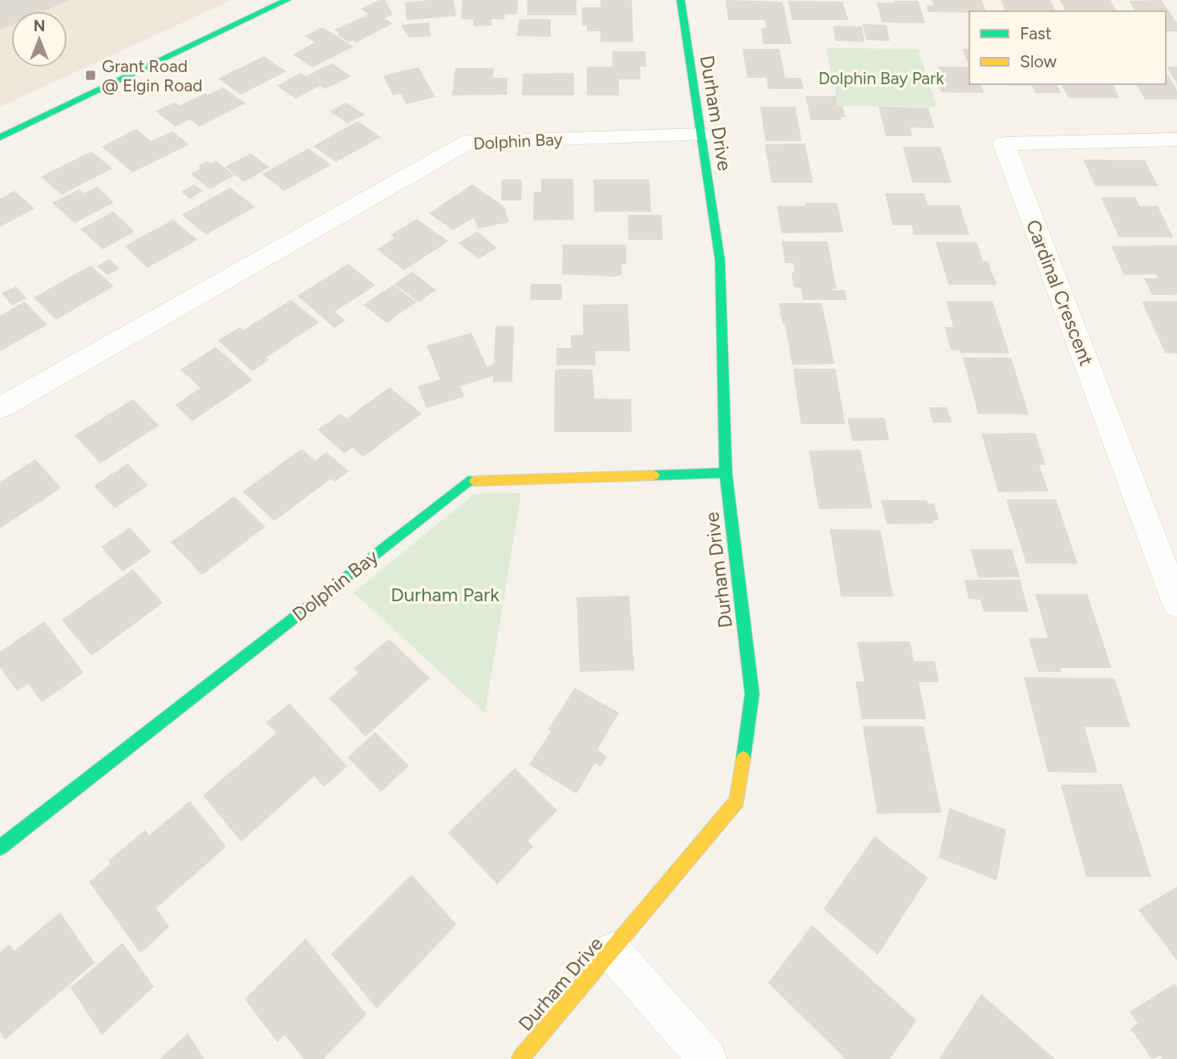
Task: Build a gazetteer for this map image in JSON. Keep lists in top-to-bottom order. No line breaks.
{"streets":{"street":["Durham Drive","Dolphin Bay","Cardinal Crescent"]},"crossings":[["Durham Drive","Dolphin Bay"]],"parks":["Dolphin Bay Park","Durham Park"],"places":{"transit":["Grant Road @ Elgin Road"]},"legend":["Fast","Slow"],"north":"top"}
